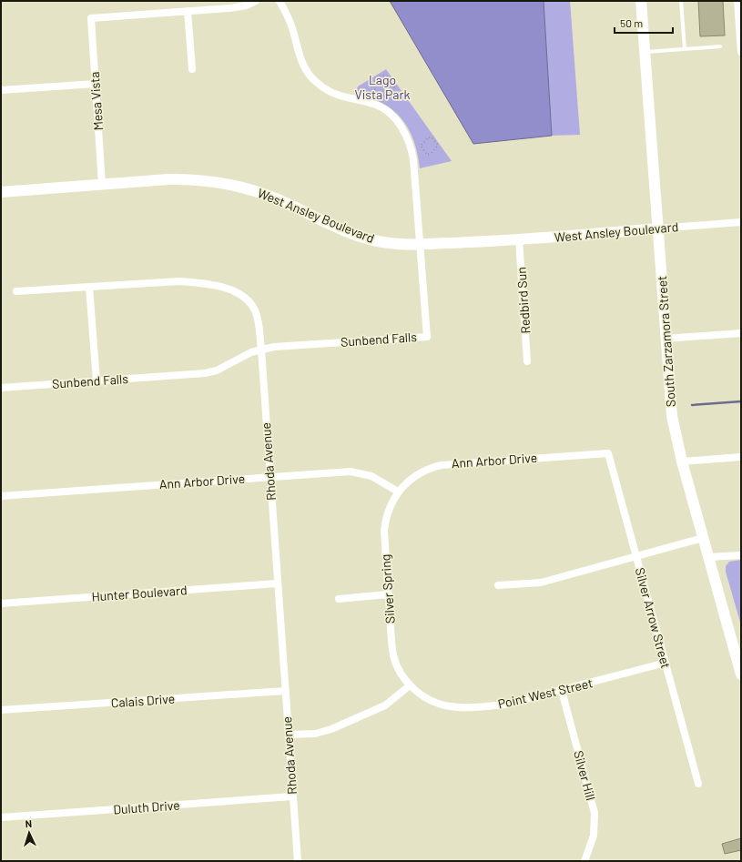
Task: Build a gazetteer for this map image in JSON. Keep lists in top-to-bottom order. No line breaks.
{"streets":{"main road":["West Ansley Boulevard","South Zarzamora Street"],"street":["Mesa Vista","Redbird Sun","Sunbend Falls","Ann Arbor Drive","Rhoda Avenue","Silver Spring","Hunter Boulevard","Silver Arrow Street","Point West Street","Calais Drive","Silver Hill","Duluth Drive"]},"crossings":[["Mesa Vista","West Ansley Boulevard"],["West Ansley Boulevard","Redbird Sun"],["West Ansley Boulevard","Sunbend Falls"],["West Ansley Boulevard","South Zarzamora Street"],["Sunbend Falls","Rhoda Avenue"],["Ann Arbor Drive","Rhoda Avenue"],["Ann Arbor Drive","Silver Spring"],["Ann Arbor Drive","Silver Arrow Street"],["Rhoda Avenue","Hunter Boulevard"],["Rhoda Avenue","Calais Drive"],["Rhoda Avenue","Duluth Drive"],["Silver Spring","Point West Street"],["Silver Arrow Street","Point West Street"],["Point West Street","Silver Hill"]],"parks":["Lago Vista Park"],"scale_bar":"50 m","north":"top"}
